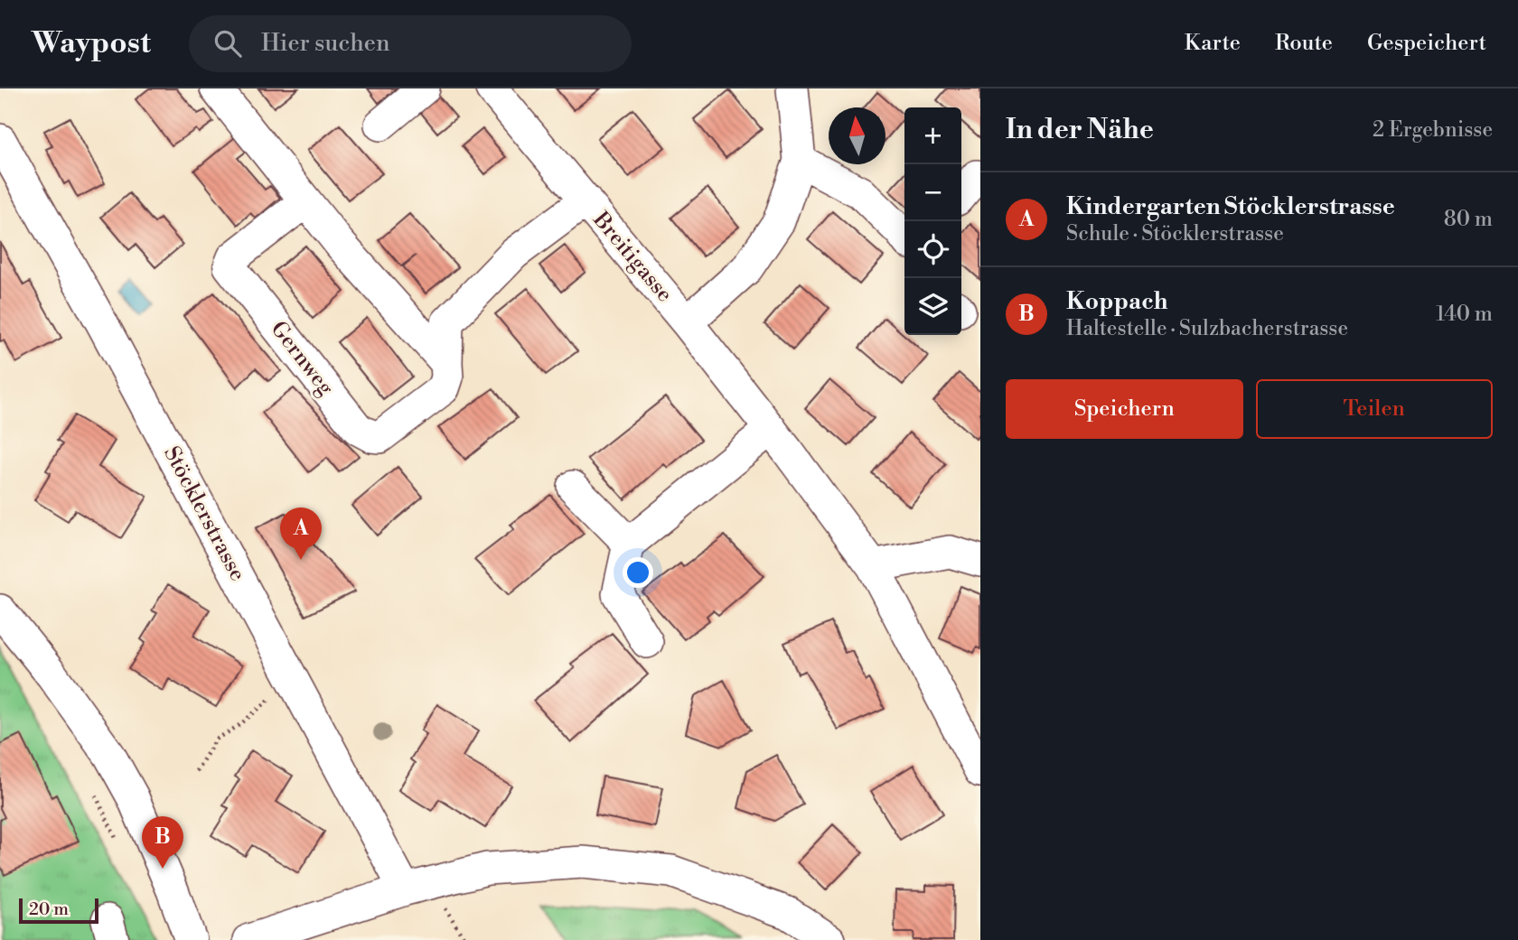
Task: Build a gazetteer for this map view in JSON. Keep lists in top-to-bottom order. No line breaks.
{"streets":{"street":["Breitigasse","Gernweg","Stöcklerstrasse"]},"crossings":[["Breitigasse","Gernweg"]],"scale_bar":"20 m","north":"top","page":{"header":"Waypost","search":"Hier suchen","nav":["Karte","Route","Gespeichert"],"heading":["In der Nähe","2 Ergebnisse"],"map_buttons":["+","−"],"list":[{"mark":"A","name":"Kindergarten Stöcklerstrasse","note":"Schule · Stöcklerstrasse","value":"80 m"},{"mark":"B","name":"Koppach","note":"Haltestelle · Sulzbacherstrasse","value":"140 m"}],"buttons":["Speichern","Teilen"],"pins":["A","B"],"scale":"20 m"}}
